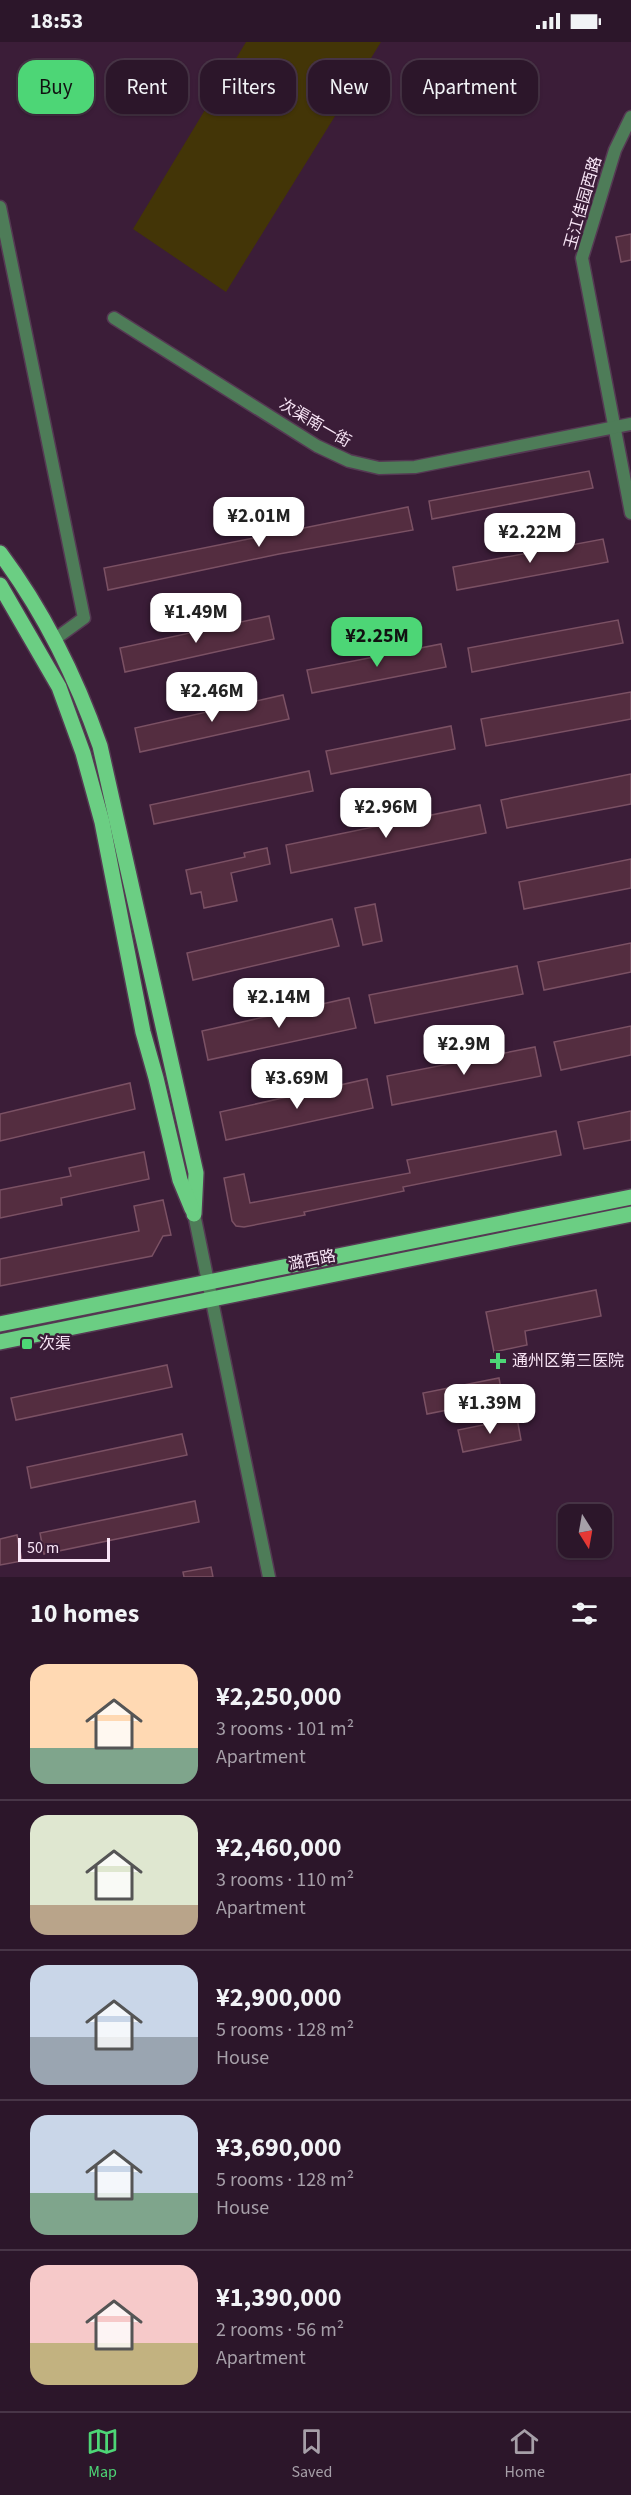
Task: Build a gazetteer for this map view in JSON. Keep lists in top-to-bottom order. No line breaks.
{"streets":{"main road":["潞西路"],"street":["玉江佳园西路","次渠南一街"]},"crossings":[["玉江佳园西路","次渠南一街"]],"places":{"transit":["次渠"],"health":["通州区第三医院"]},"scale_bar":"50 m","north":"bottom","page":{"status":"18:53","chip":["Buy","Rent","Filters","New","Apartment"],"price":["¥2.01M","¥2.22M","¥1.49M","¥2.25M","¥2.46M","¥2.96M","¥2.14M","¥2.9M","¥3.69M","¥1.39M"],"scale":"50 m","heading":"10 homes","list":[{"name":"¥2,250,000","note":"3 rooms · 101 m² · Apartment"},{"name":"¥2,460,000","note":"3 rooms · 110 m² · Apartment"},{"name":"¥2,900,000","note":"5 rooms · 128 m² · House"},{"name":"¥3,690,000","note":"5 rooms · 128 m² · House"},{"name":"¥1,390,000","note":"2 rooms · 56 m² · Apartment"}],"tabs":["Map","Saved","Home"]}}
